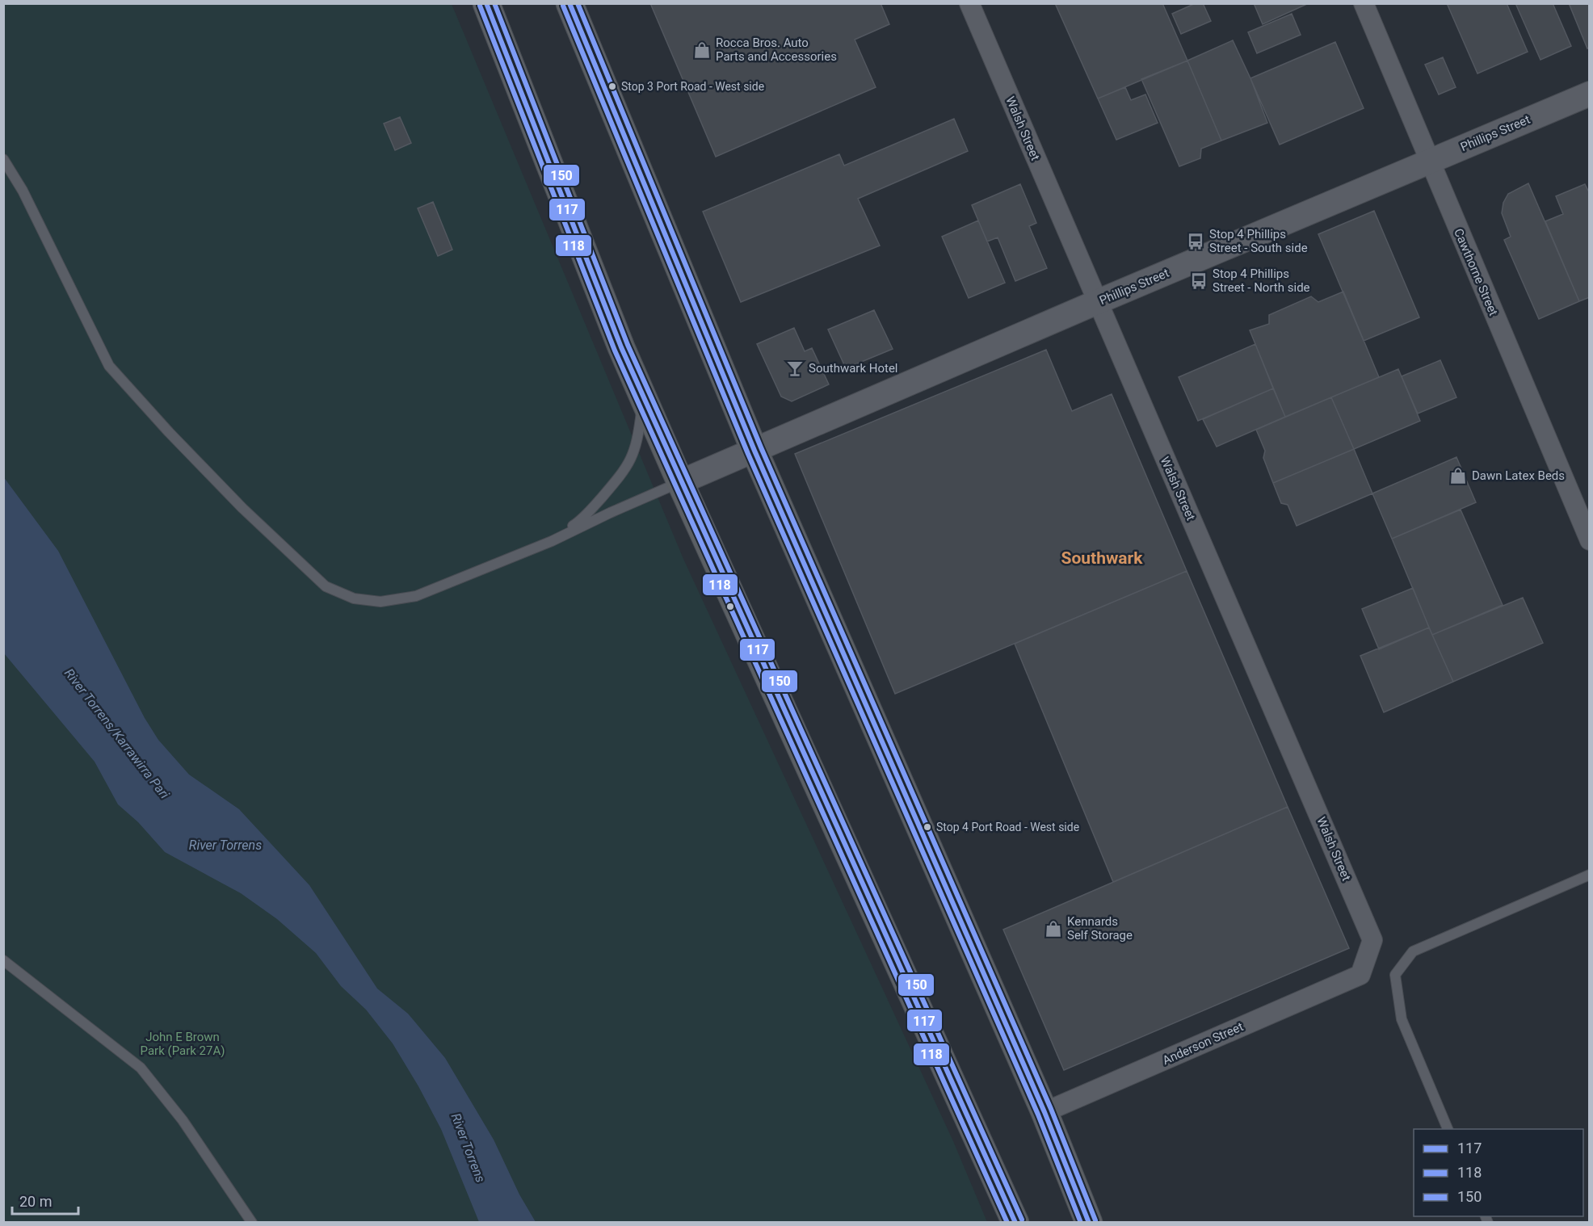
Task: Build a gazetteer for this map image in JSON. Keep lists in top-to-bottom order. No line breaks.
{"streets":{"street":["Walsh Street","Phillips Street","Cawthorne Street","Anderson Street"]},"crossings":[["Walsh Street","Phillips Street"],["Walsh Street","Anderson Street"],["Phillips Street","Cawthorne Street"]],"districts":["Southwark"],"water":["River Torrens/Karrawirra Pari","River Torrens"],"parks":["John E Brown Park (Park 27A)"],"places":{"shop":["Rocca Bros. Auto Parts and Accessories","Dawn Latex Beds","Kennards Self Storage"],"other":["Stop 3 Port Road - West side","Stop 4 Port Road - West side"],"bus stop":["Stop 4 Phillips Street - South side","Stop 4 Phillips Street - North side"],"bar":["Southwark Hotel"]},"lines":["transit line 117","transit line 150","transit line 118"],"legend":["117","118","150"],"scale_bar":"20 m"}
